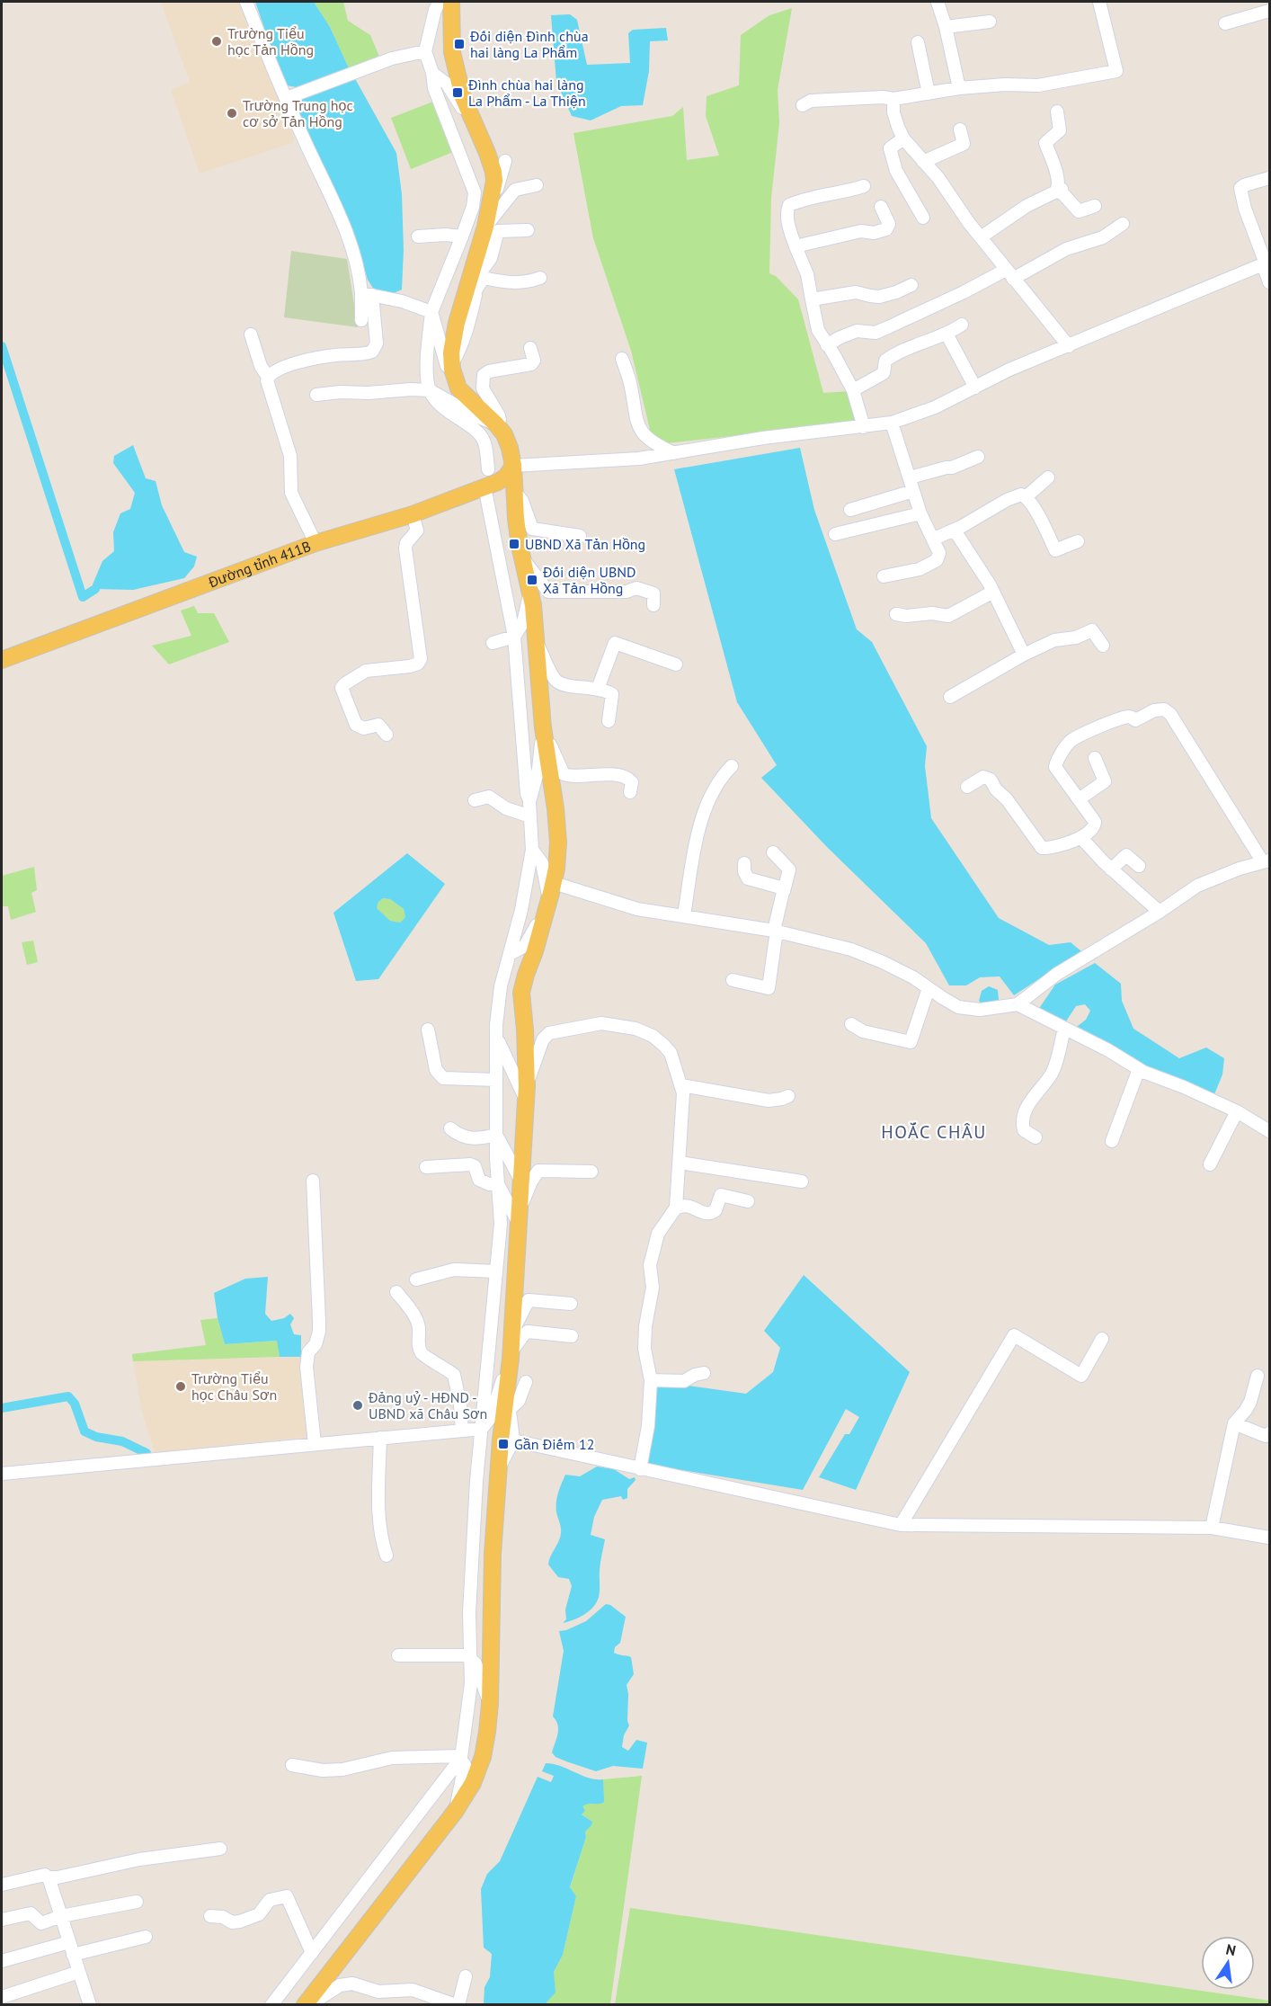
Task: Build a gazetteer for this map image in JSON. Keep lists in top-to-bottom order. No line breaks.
{"streets":{"main road":["Đường tỉnh 411B"]},"districts":["HOẮC CHÂU"],"places":{"other":["Trường Tiểu học Tản Hồng","Trường Trung học cơ sở Tản Hồng","Trường Tiểu học Châu Sơn","Đảng uỷ - HĐND - UBND xã Châu Sơn"],"transit":["Đối diện Đình chùa hai làng La Phẩm","Đình chùa hai làng La Phẩm - La Thiện","UBND Xã Tản Hồng","Đối diện UBND Xã Tản Hồng","Gần Điếm 12"]},"north":"top"}
